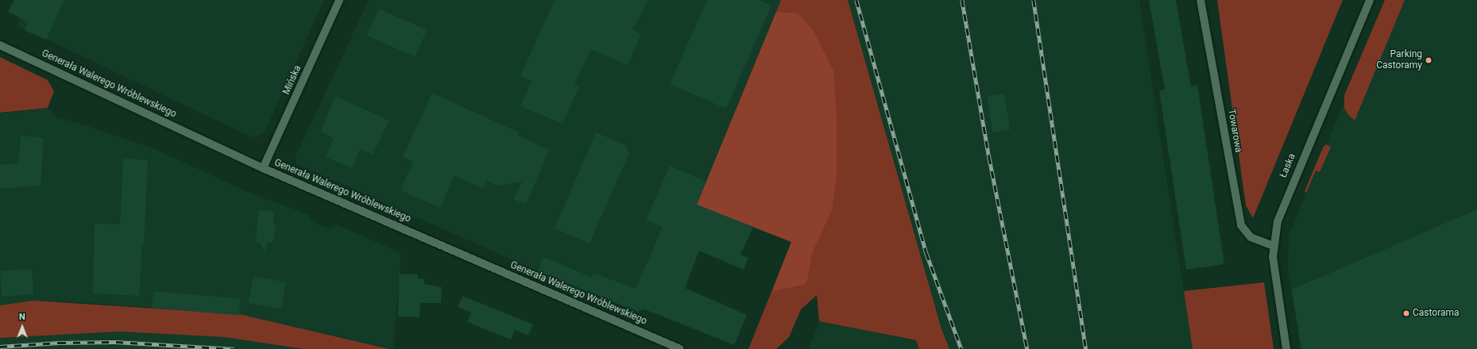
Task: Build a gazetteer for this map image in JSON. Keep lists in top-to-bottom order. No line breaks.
{"streets":{"street":["Mińska","Generała Walerego Wróblewskiego","Towarowa","Łaska"]},"crossings":[["Mińska","Generała Walerego Wróblewskiego"],["Towarowa","Łaska"]],"places":["Parking Castoramy","Castorama"],"north":"top"}
